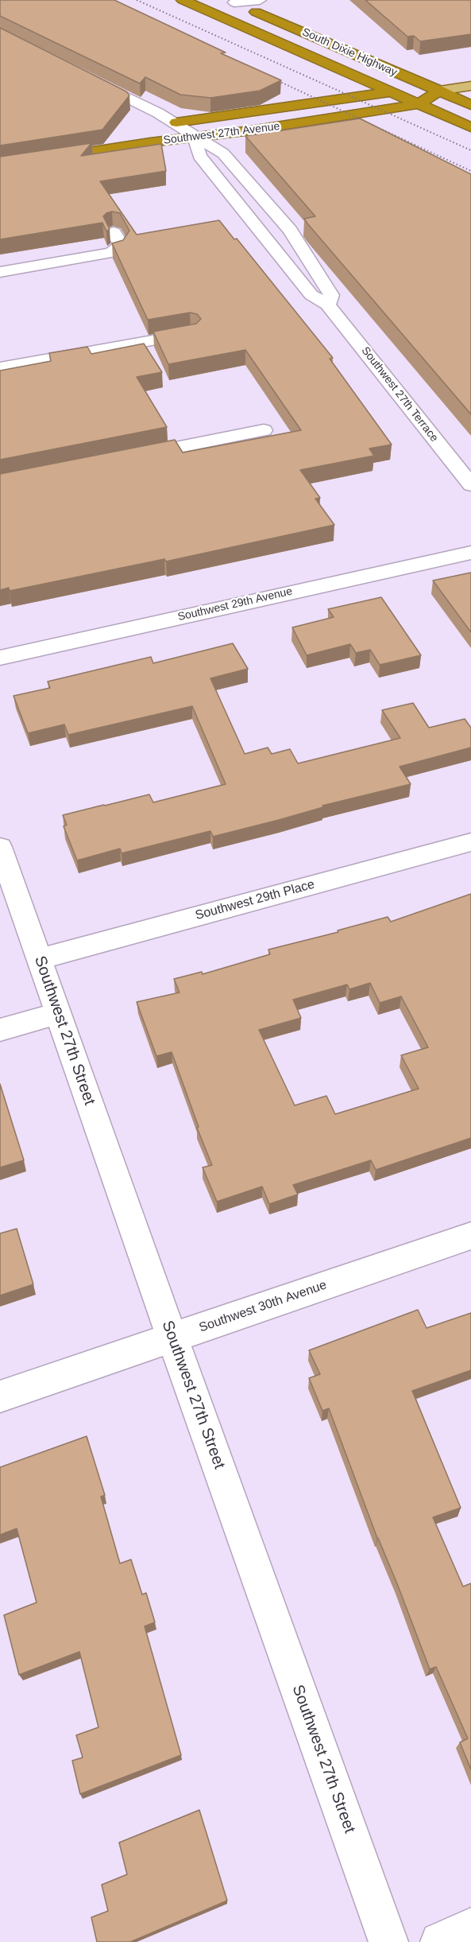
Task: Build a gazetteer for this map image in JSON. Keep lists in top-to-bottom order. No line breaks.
{"streets":{"highway":["South Dixie Highway","Southwest 27th Avenue"],"street":["Southwest 27th Terrace","Southwest 29th Avenue","Southwest 29th Place","Southwest 27th Street","Southwest 30th Avenue"]},"crossings":[["South Dixie Highway","Southwest 27th Avenue"],["Southwest 27th Avenue","Southwest 27th Terrace"],["Southwest 29th Place","Southwest 27th Street"],["Southwest 27th Street","Southwest 30th Avenue"]]}
